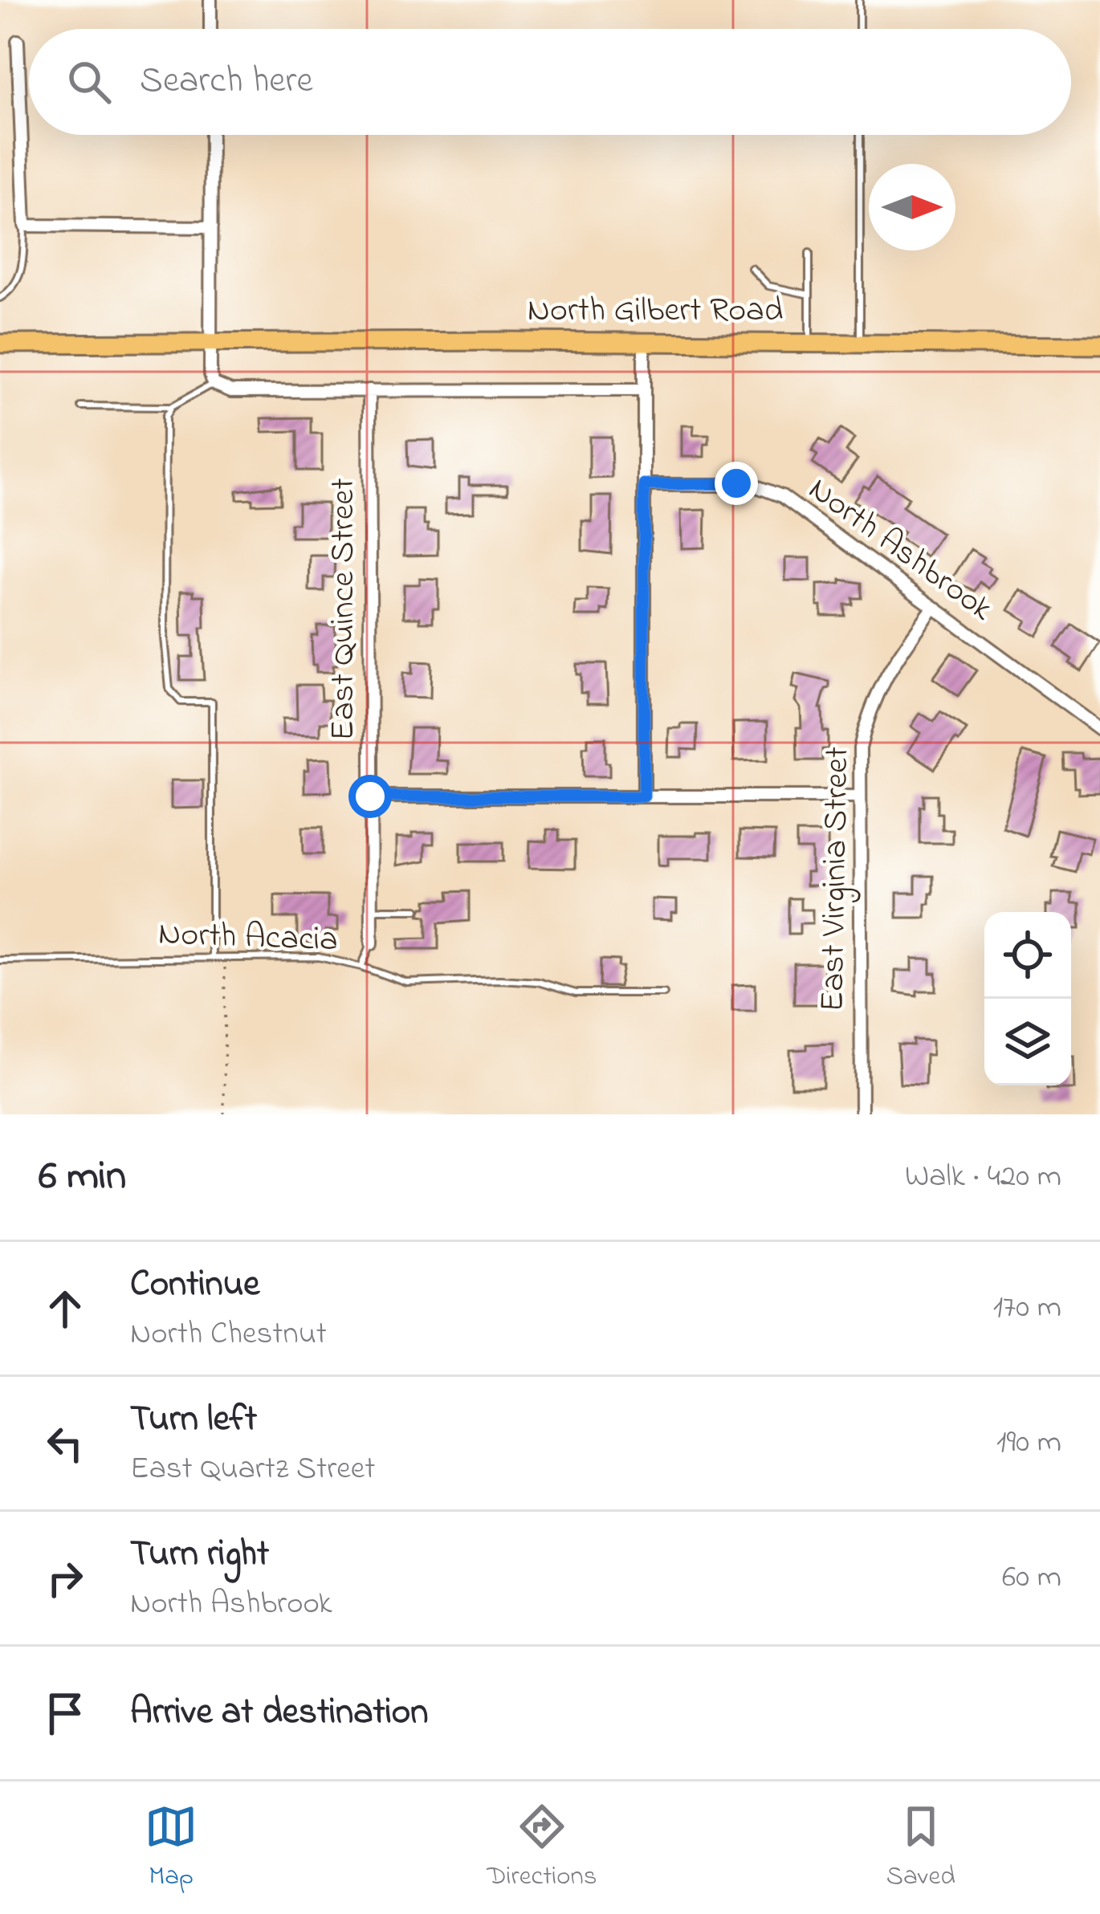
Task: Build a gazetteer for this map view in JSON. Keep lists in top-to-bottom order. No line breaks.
{"streets":{"main road":["North Gilbert Road"],"street":["North Ashbrook","East Quince Street","East Virginia Street"],"lane":["North Acacia"]},"crossings":[["North Ashbrook","East Virginia Street"]],"north":"right","page":{"search":"Search here","heading":["6 min","Walk · 420 m"],"list":[["Continue","North Chestnut","170 m"],["Turn left","East Quartz Street","190 m"],["Turn right","North Ashbrook","60 m"],"Arrive at destination"],"nav":["Map","Directions","Saved"]}}
